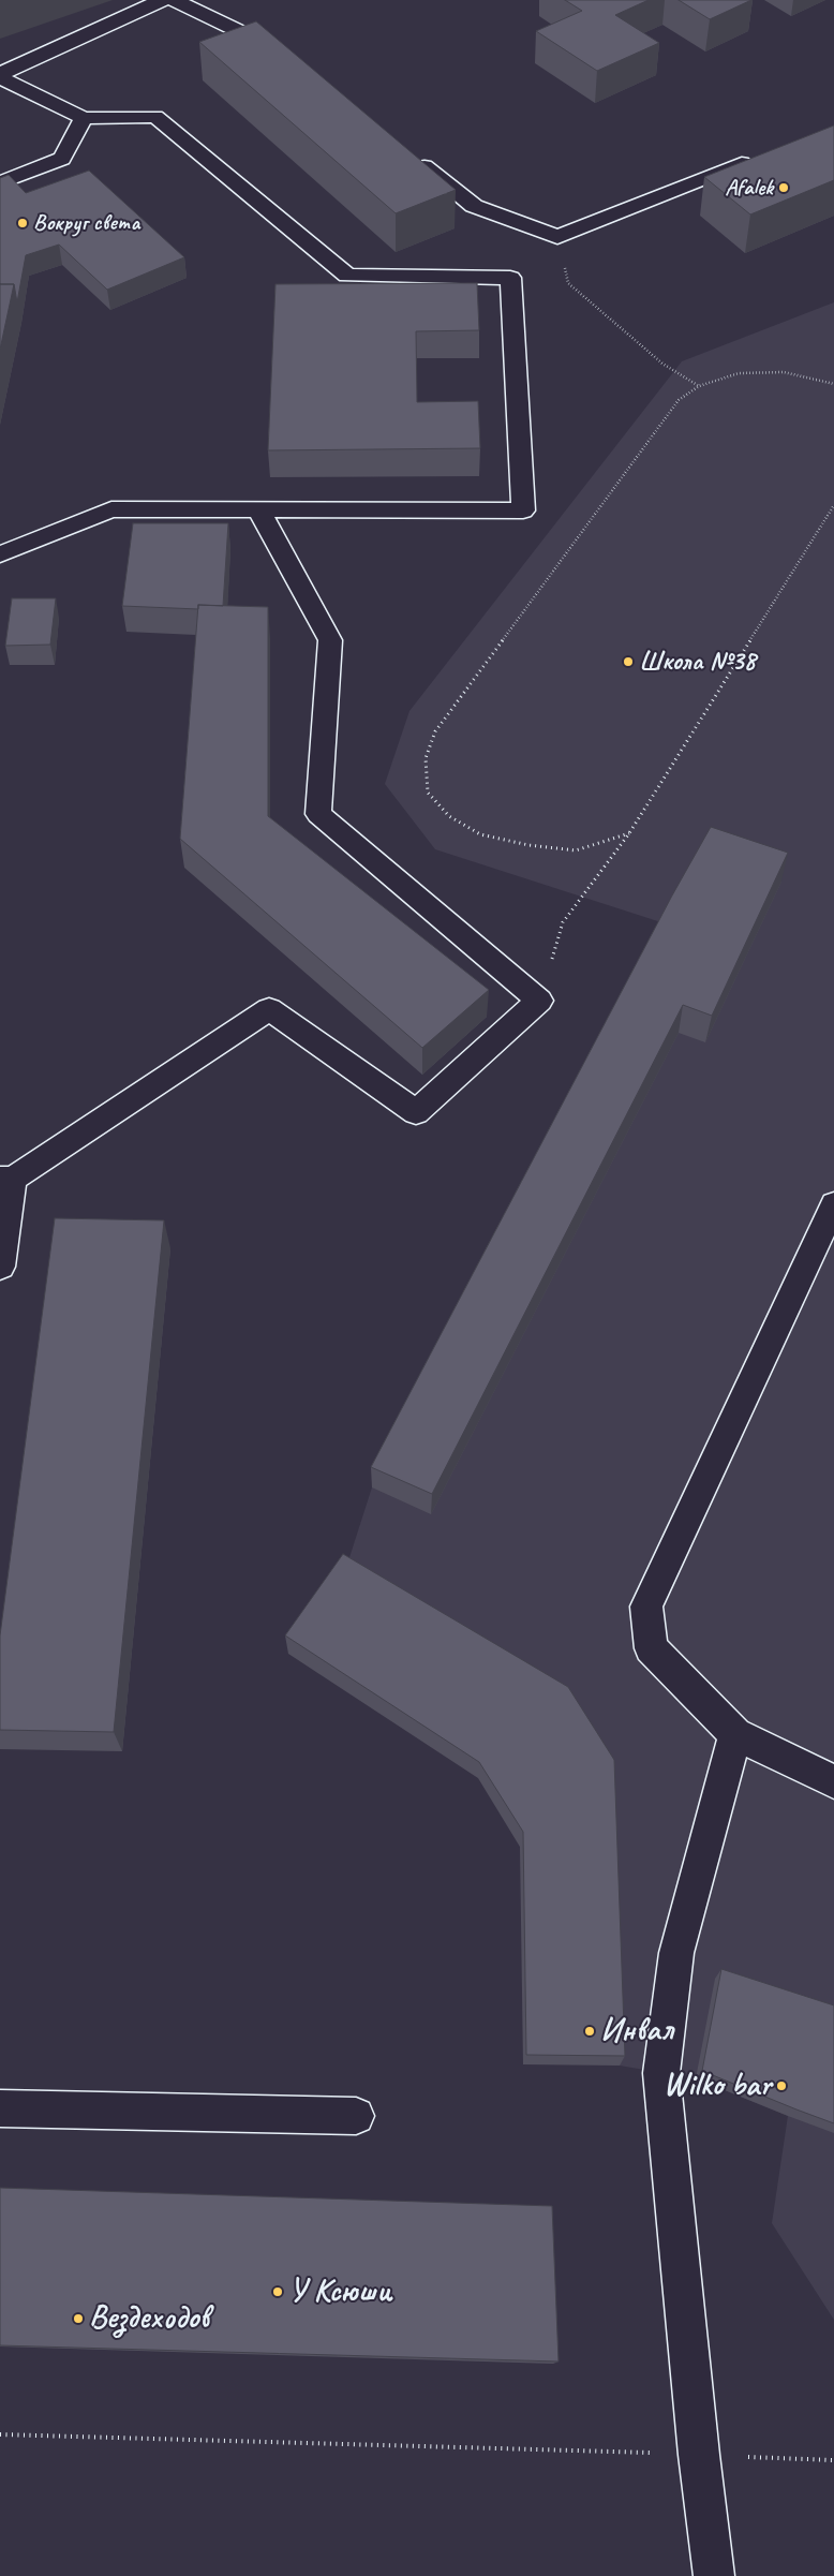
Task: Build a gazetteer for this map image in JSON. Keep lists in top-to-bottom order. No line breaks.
{"places":["Afalek","Вокруг света","Школа №38","Инвал","Wilko bar","У Ксюши","Вездеходов"]}
